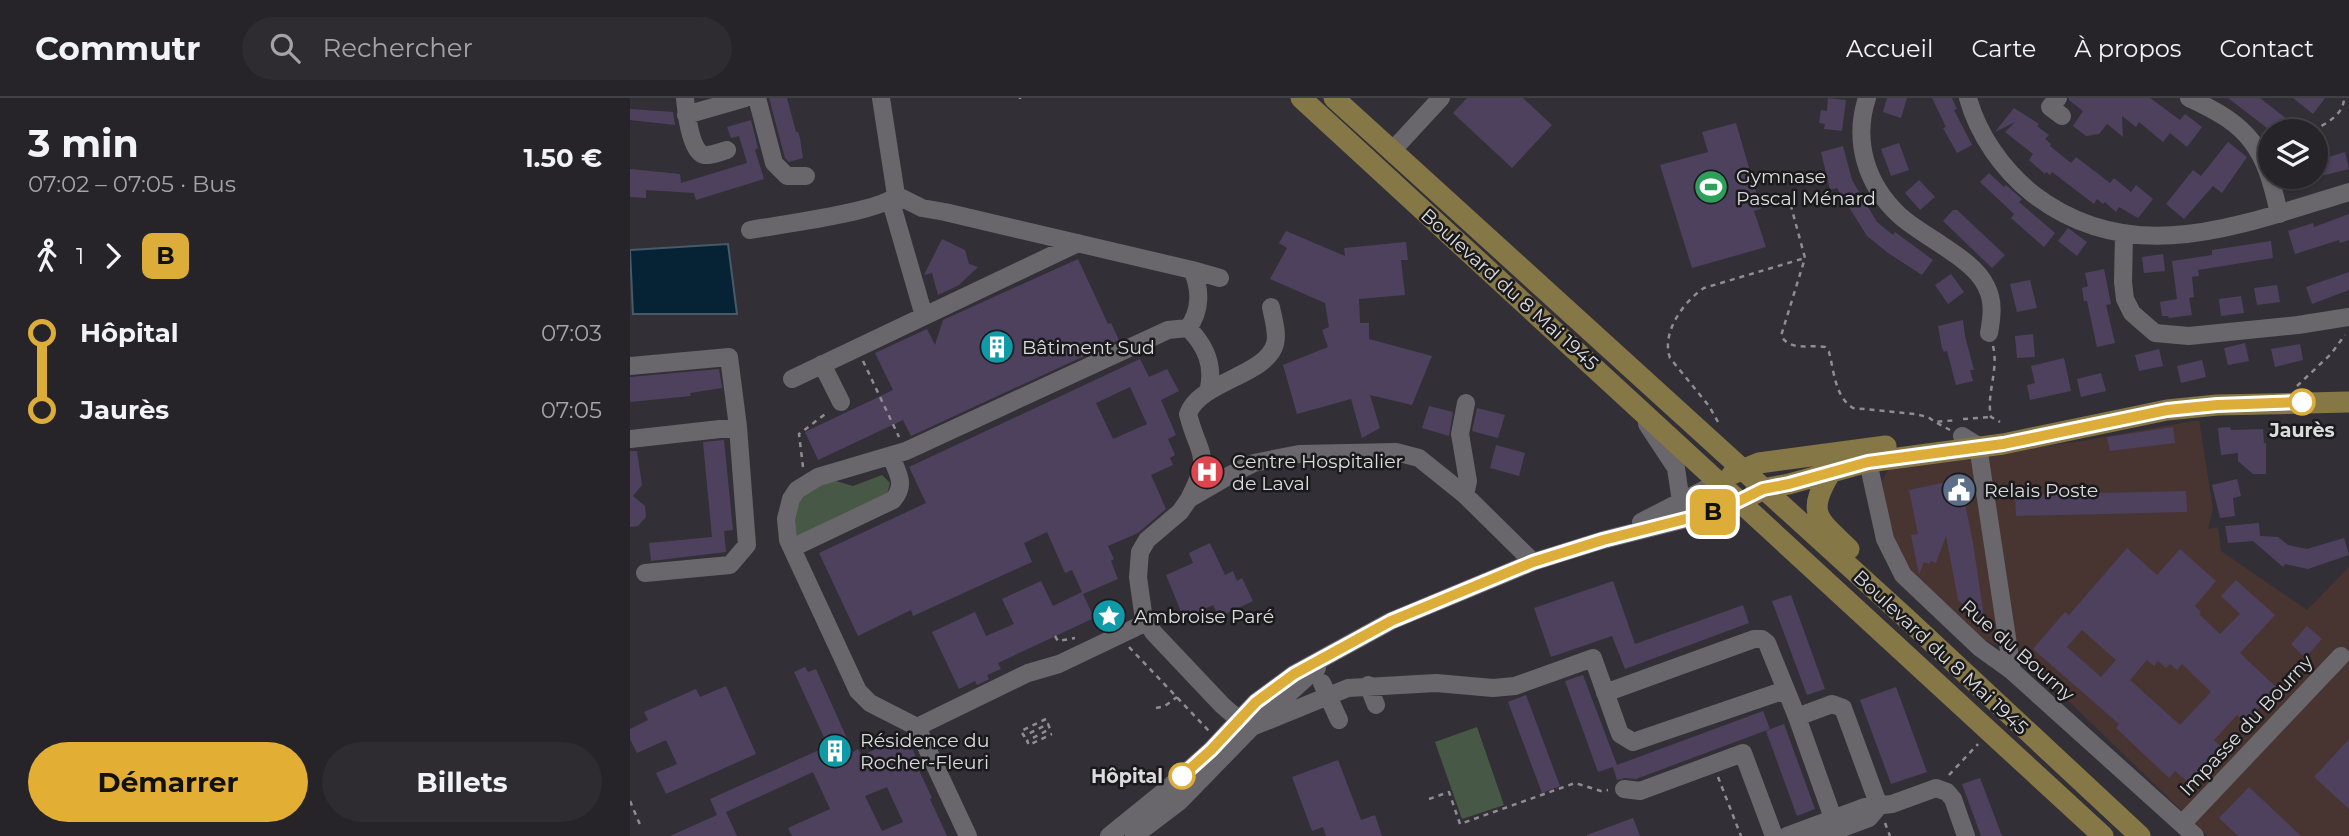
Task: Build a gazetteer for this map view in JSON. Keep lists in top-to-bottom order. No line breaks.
{"streets":{"main road":["Boulevard du 8 Mai 1945"],"street":["Rue du Bourny","Impasse du Bourny"]},"crossings":[["Rue du Bourny","Impasse du Bourny"]],"places":{"sports":["Gymnase Pascal Ménard"],"building":["Bâtiment Sud","Résidence du Rocher-Fleuri"],"other":["Jaurès","Hôpital"],"hospital":["Centre Hospitalier de Laval"],"public building":["Relais Poste"],"place":["Ambroise Paré"]},"lines":["bus line B"],"page":{"header":"Commutr","search":"Rechercher","nav":["Accueil","Carte","À propos","Contact"],"heading":["3 min","07:02 – 07:05 · Bus","1.50 €"],"on_map":"B","legs":["1","B"],"list":[{"name":"Hôpital","value":"07:03"},{"name":"Jaurès","value":"07:05"}],"buttons":["Démarrer","Billets"]}}
